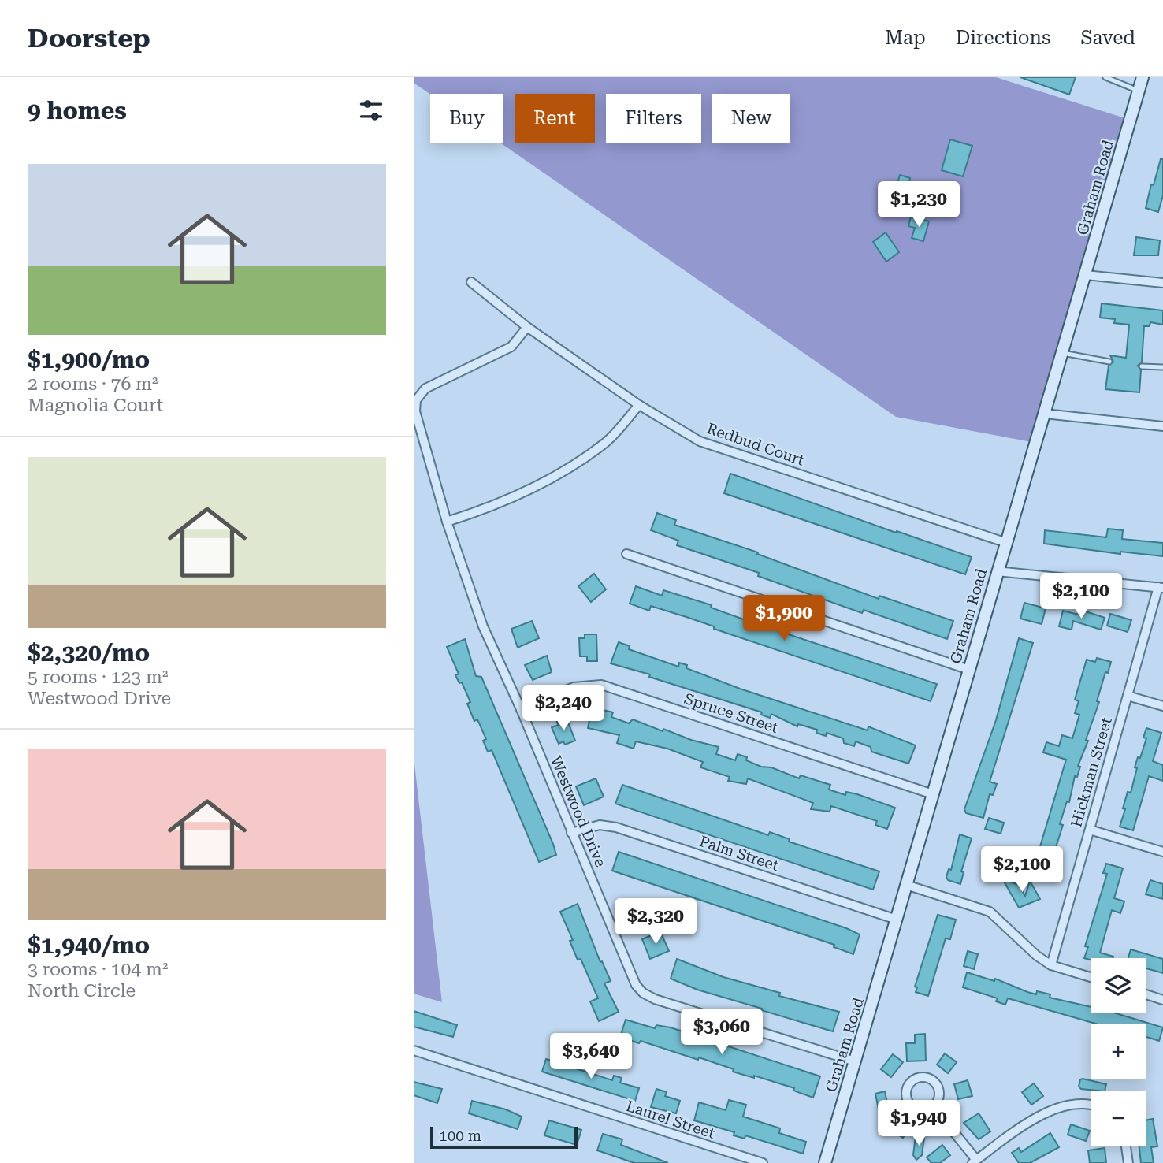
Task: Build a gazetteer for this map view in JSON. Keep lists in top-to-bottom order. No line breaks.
{"streets":{"main road":["Graham Road"],"street":["Redbud Court","Spruce Street","Hickman Street","Westwood Drive","Palm Street","Laurel Street"]},"crossings":[["Graham Road","Redbud Court"],["Graham Road","Spruce Street"],["Graham Road","Westwood Drive"],["Graham Road","Palm Street"],["Redbud Court","Westwood Drive"],["Spruce Street","Westwood Drive"],["Westwood Drive","Palm Street"]],"scale_bar":"100 m","page":{"header":"Doorstep","nav":["Map","Directions","Saved"],"heading":"9 homes","chip":["Buy","Rent","Filters","New"],"list":[{"name":"$1,900/mo","note":"2 rooms · 76 m² · Magnolia Court"},{"name":"$2,320/mo","note":"5 rooms · 123 m² · Westwood Drive"},{"name":"$1,940/mo","note":"3 rooms · 104 m² · North Circle"}],"price":["$1,230","$2,100","$1,900","$2,240","$2,100","$2,320","$3,060","$3,640","$1,940"],"map_buttons":["+","−"],"scale":"100 m"}}
